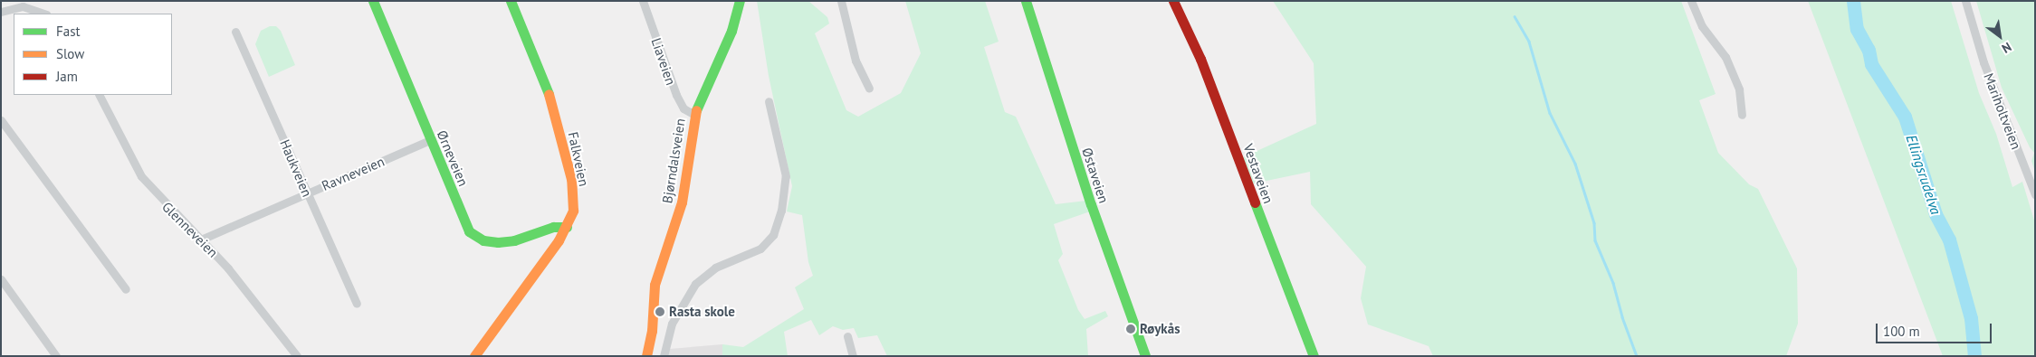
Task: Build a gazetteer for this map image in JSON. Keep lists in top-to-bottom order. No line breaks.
{"streets":{"street":["Liaveien","Mariholtveien","Ørneveien","Falkveien","Bjørndalsveien","Haukveien","Ravneveien","Vestaveien","Østaveien","Glenneveien"]},"crossings":[["Liaveien","Bjørndalsveien"],["Ørneveien","Falkveien"],["Ørneveien","Ravneveien"],["Haukveien","Ravneveien"],["Ravneveien","Glenneveien"]],"water":["Ellingsrudelva"],"places":["Rasta skole","Røykås"],"legend":["Fast","Slow","Jam"],"scale_bar":"100 m","north":"bottom right"}
